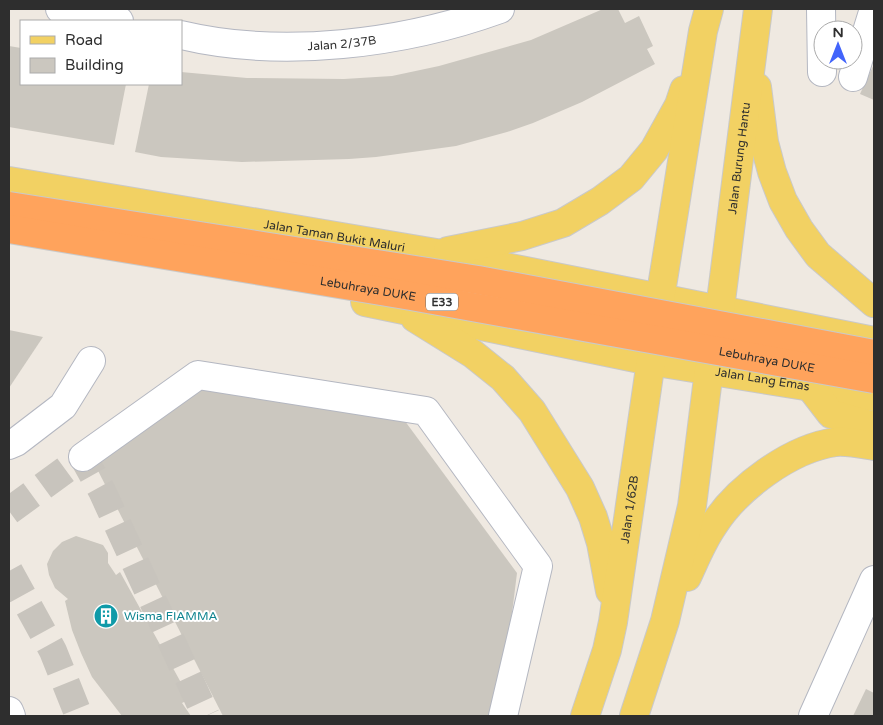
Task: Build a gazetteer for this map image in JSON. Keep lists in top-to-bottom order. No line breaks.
{"streets":{"highway":["Lebuhraya DUKE","E33"],"main road":["Jalan Burung Hantu","Jalan Taman Bukit Maluri","Jalan Lang Emas","Jalan 1/62B"],"street":["Jalan 2/37B"]},"crossings":[["Jalan Taman Bukit Maluri","Jalan 1/62B"],["Jalan Lang Emas","Jalan 1/62B"]],"places":{"building":["Wisma FIAMMA"]},"legend":["Road","Building"],"north":"top"}
